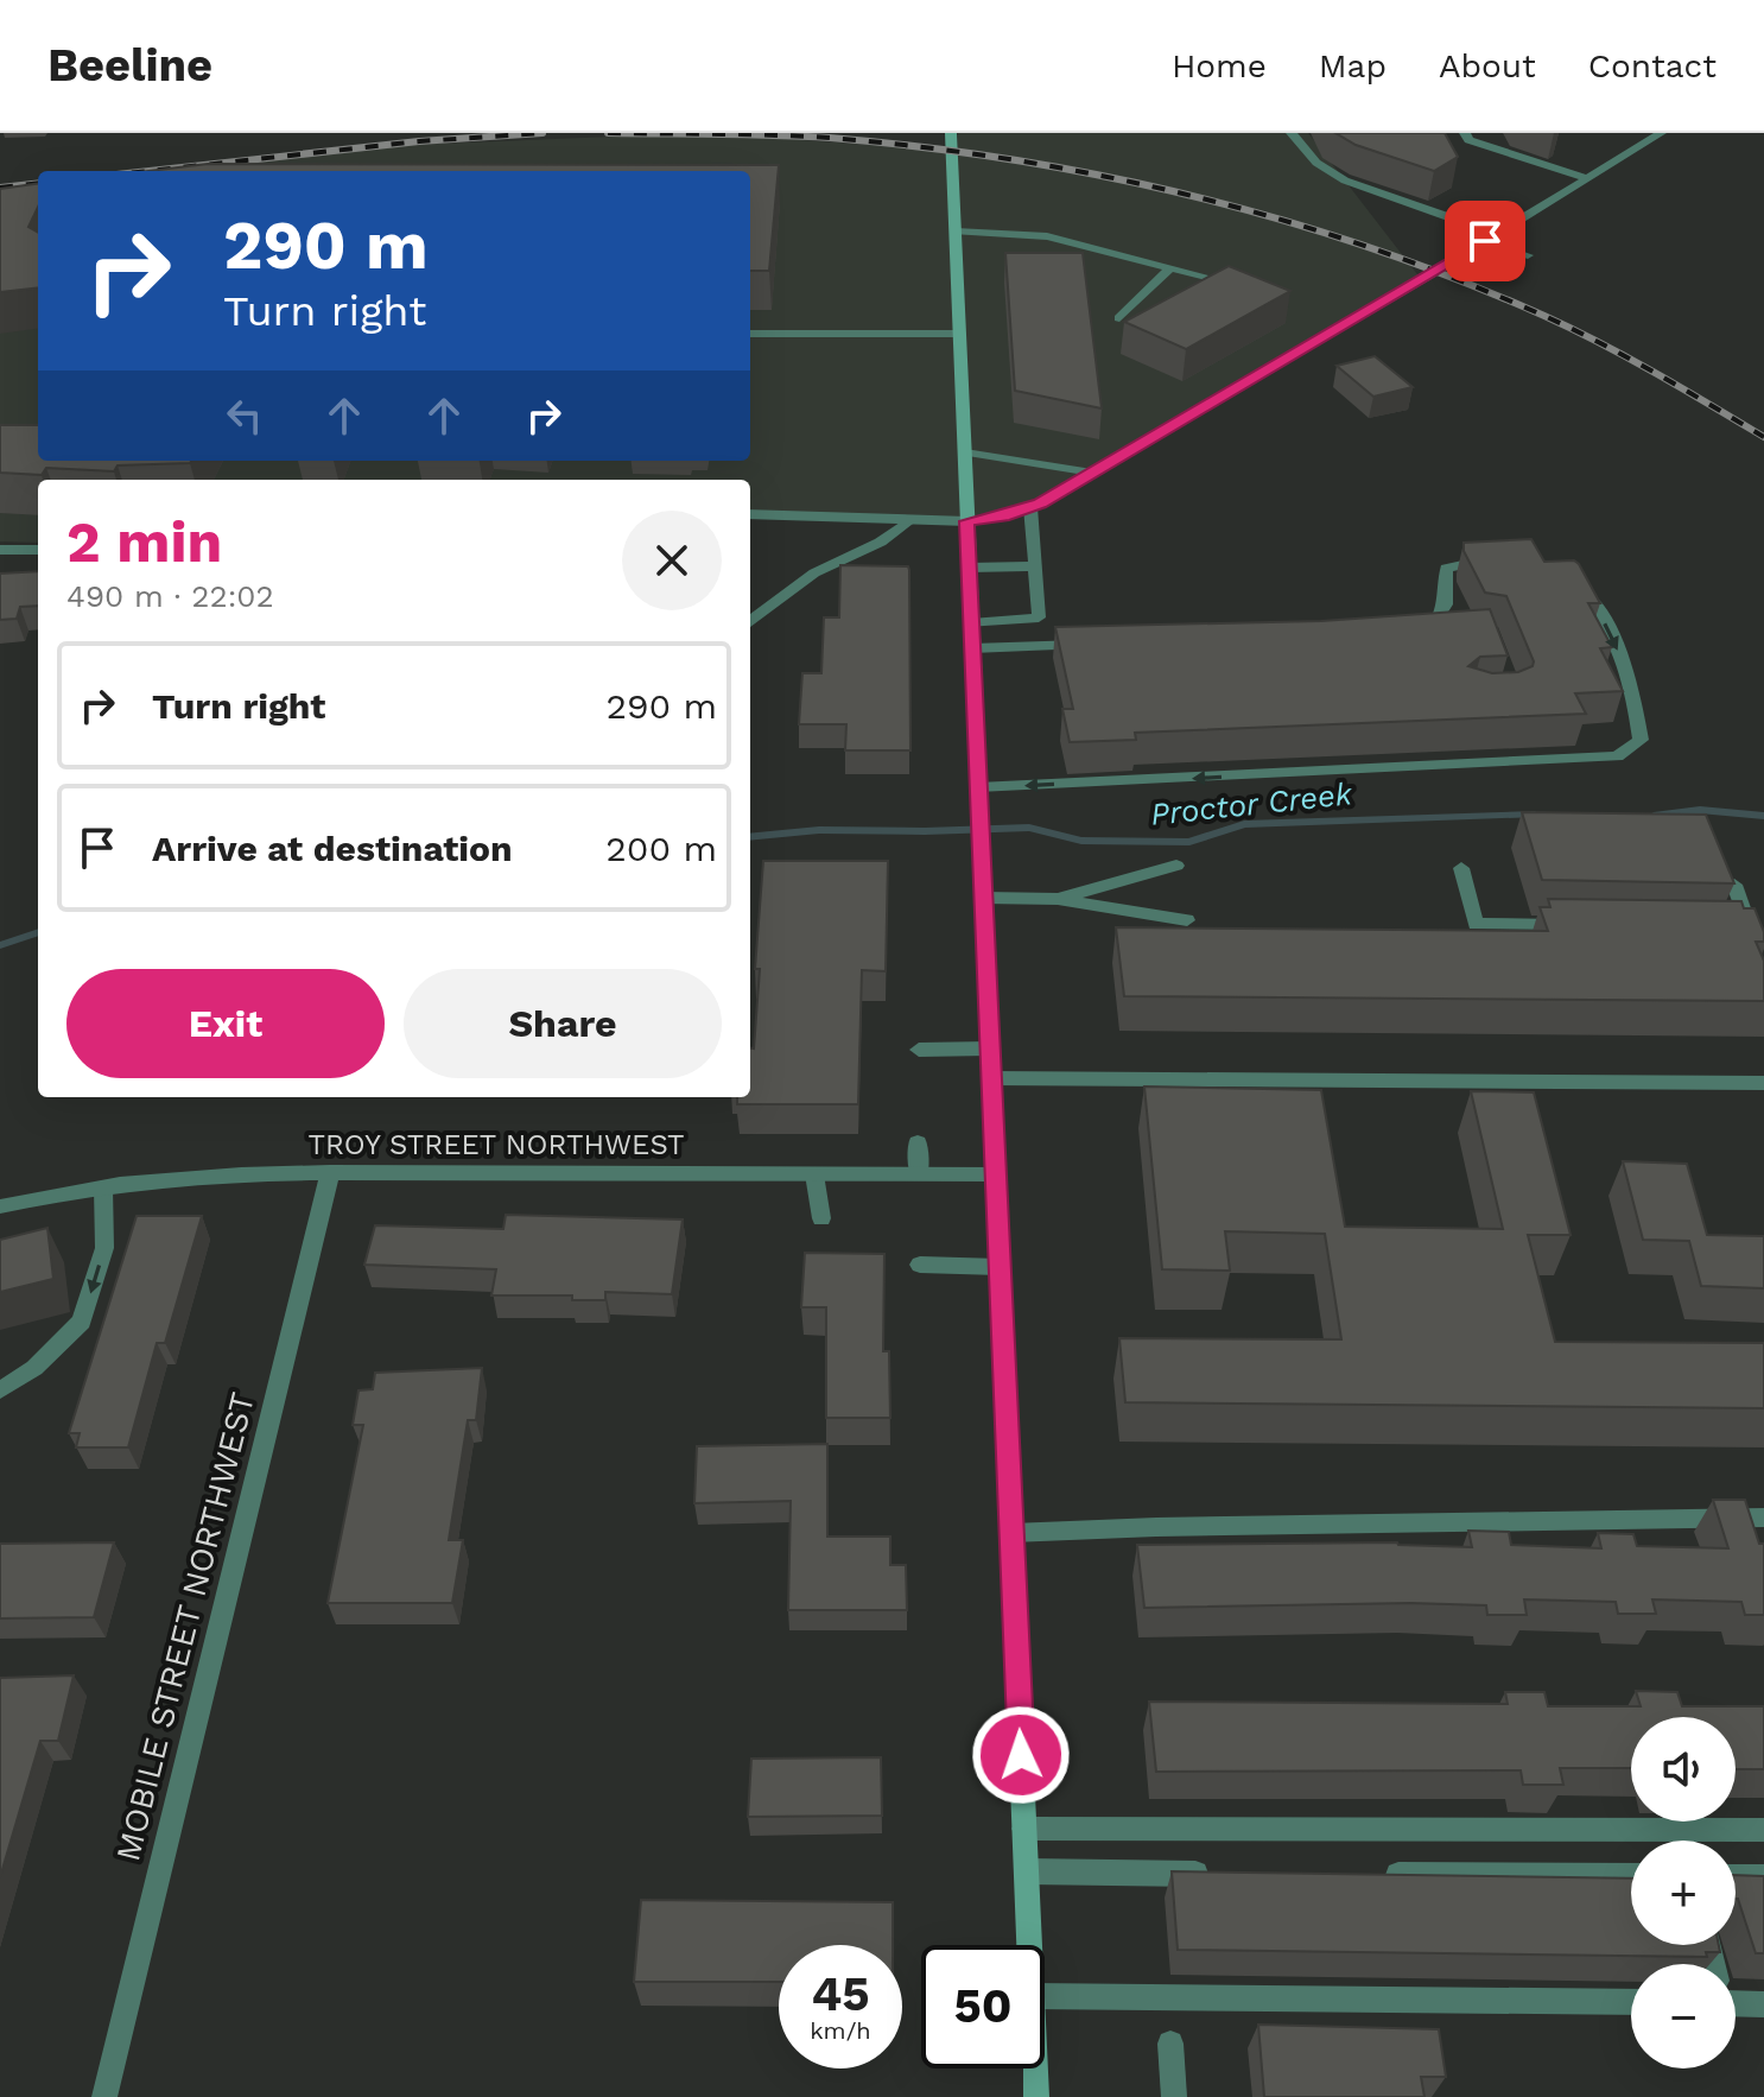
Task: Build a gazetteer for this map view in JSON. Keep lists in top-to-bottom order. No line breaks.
{"streets":{"street":["TROY STREET NORTHWEST","MOBILE STREET NORTHWEST"]},"crossings":[["TROY STREET NORTHWEST","MOBILE STREET NORTHWEST"]],"water":["Proctor Creek"],"page":{"header":"Beeline","nav":["Home","Map","About","Contact"],"turn":["290 m","Turn right"],"heading":["2 min","490 m · 22:02"],"list":[{"name":"Turn right","value":"290 m"},{"name":"Arrive at destination","value":"200 m"}],"buttons":["Exit","Share"],"map_buttons":["+","−"],"speed":"45 km/h","limit":"50"}}
